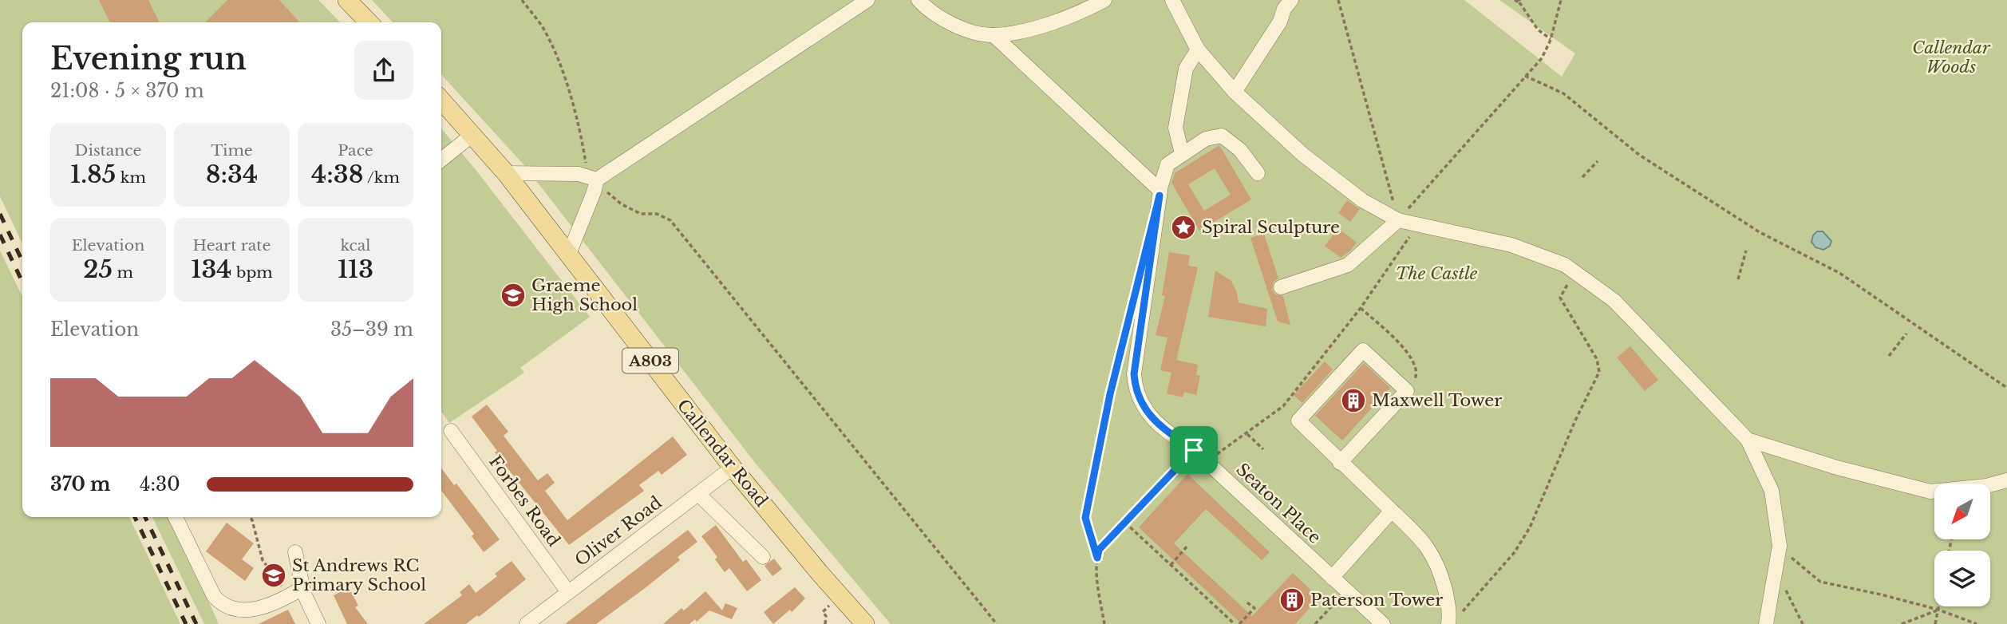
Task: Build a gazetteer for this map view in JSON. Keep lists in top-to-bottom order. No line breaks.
{"streets":{"main road":["A803","Callendar Road"],"street":["Forbes Road","Seaton Place","Oliver Road"]},"crossings":[["Callendar Road","Oliver Road"],["Forbes Road","Oliver Road"]],"parks":["Callendar Woods","The Castle"],"places":{"place":["Spiral Sculpture"],"school or university":["Graeme High School","St Andrews RC Primary School"],"building":["Maxwell Tower","Paterson Tower"]},"north":"bottom left","page":{"heading":["Evening run","21:08 · 5 × 370 m"],"stats":[["Distance","1.85 km"],["Time","8:34"],["Pace","4:38 /km"],["Elevation","25 m"],["Heart rate","134 bpm"],["kcal","113"]],"chart":["Elevation","35–39 m"],"list":[{"name":"370 m","note":"4:30"}]}}
